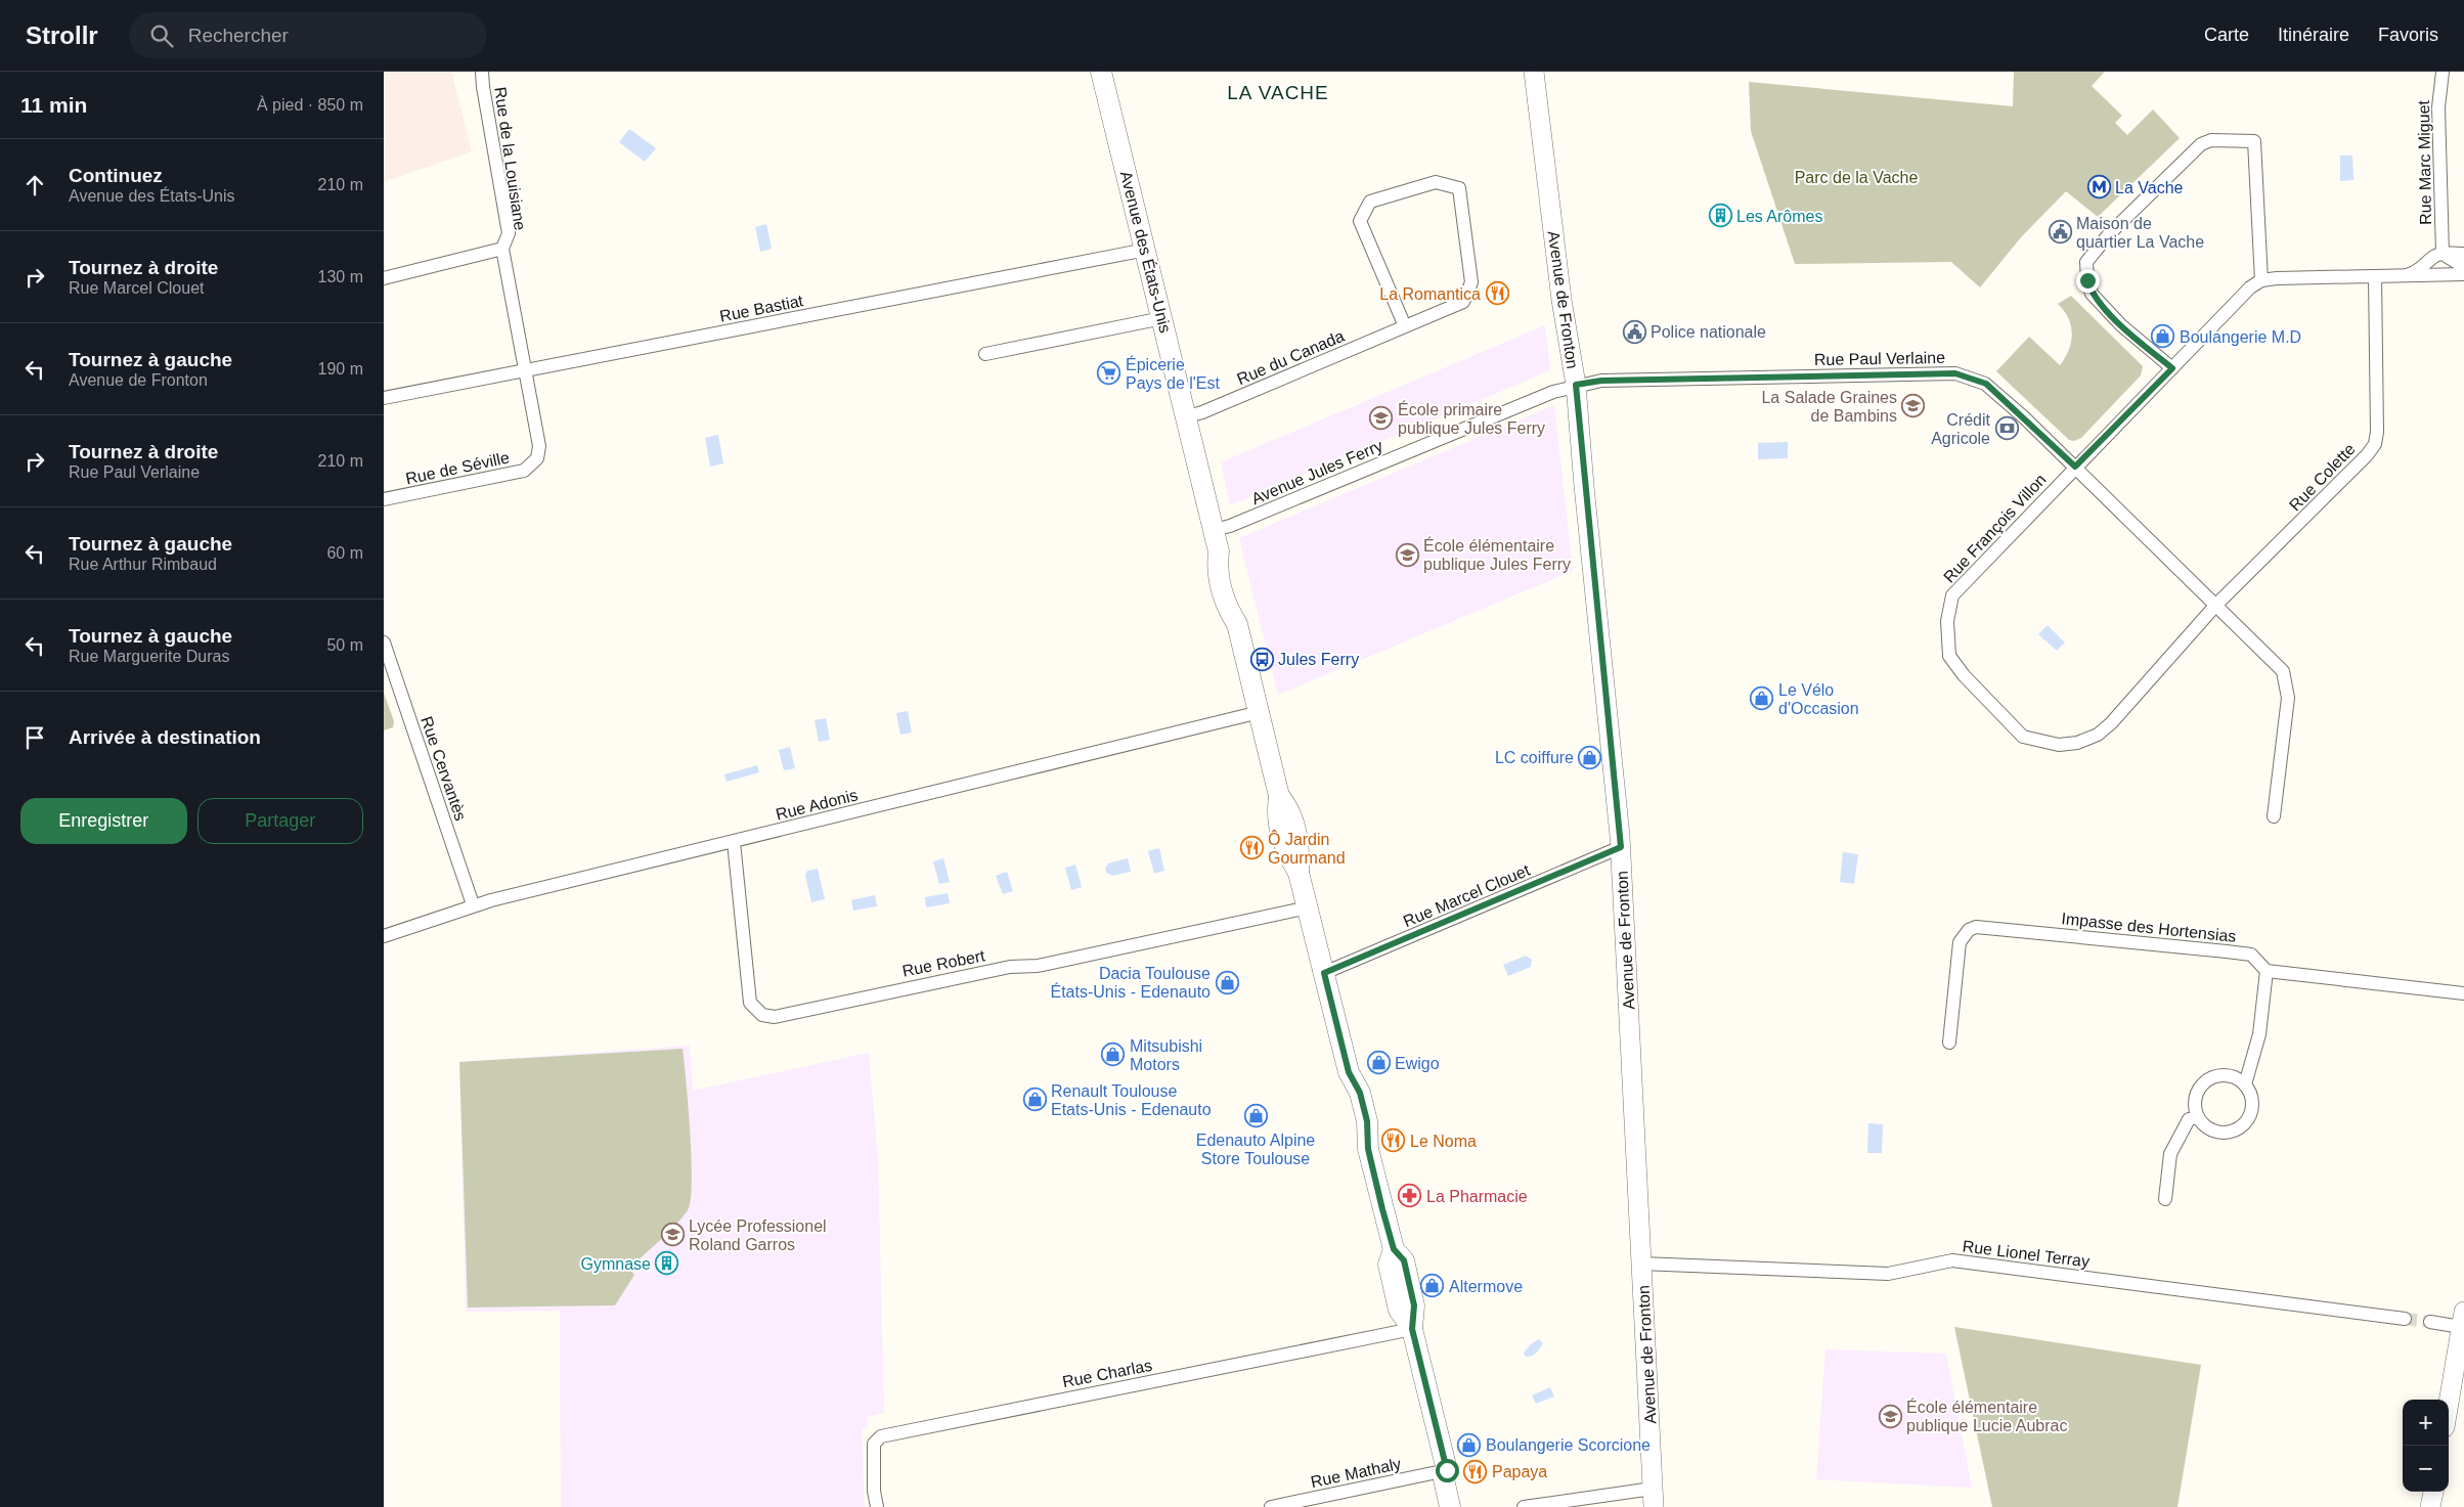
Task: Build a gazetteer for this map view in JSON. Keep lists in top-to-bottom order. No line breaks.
{"streets":{"main road":["Avenue des États-Unis"],"street":["Rue de la Louisiane","Rue Marc Miguet","Avenue de Fronton","Rue Bastiat","Rue du Canada","Rue Paul Verlaine","Rue de Séville","Avenue Jules Ferry","Rue Colette","Rue François Villon","Rue Cervantès","Rue Adonis","Rue Marcel Clouet","Impasse des Hortensias","Rue Robert","Rue Lionel Terray","Rue Charlas","Rue Mathaly"]},"crossings":[["Avenue des États-Unis","Rue Bastiat"],["Avenue des États-Unis","Rue du Canada"],["Avenue des États-Unis","Avenue Jules Ferry"],["Avenue des États-Unis","Rue Adonis"],["Avenue des États-Unis","Rue Marcel Clouet"],["Avenue des États-Unis","Rue Robert"],["Avenue des États-Unis","Rue Charlas"],["Avenue des États-Unis","Rue Mathaly"],["Avenue de Fronton","Rue Paul Verlaine"],["Avenue de Fronton","Avenue Jules Ferry"],["Avenue de Fronton","Rue Marcel Clouet"],["Avenue de Fronton","Rue Lionel Terray"],["Rue Bastiat","Rue de Séville"],["Rue Paul Verlaine","Avenue Jules Ferry"],["Rue Paul Verlaine","Rue Colette"],["Rue Paul Verlaine","Rue François Villon"],["Rue Colette","Rue François Villon"],["Rue Cervantès","Rue Adonis"],["Rue Adonis","Rue Robert"]],"districts":["LA VACHE"],"parks":["Parc de la Vache"],"places":{"metro station":["La Vache"],"building":["Les Arômes","Gymnase"],"public building":["Maison de quartier La Vache","Police nationale"],"restaurant":["La Romantica","Ô Jardin Gourmand","Le Noma","Papaya"],"shop":["Boulangerie M.D","Le Vélo d'Occasion","LC coiffure","Dacia Toulouse États-Unis - Edenauto","Mitsubishi Motors","Ewigo","Renault Toulouse Etats-Unis - Edenauto","Edenauto Alpine Store Toulouse","Altermove","Boulangerie Scorcione"],"supermarket":["Épicerie Pays de l'Est"],"school or university":["La Salade Graines de Bambins","École primaire publique Jules Ferry","École élémentaire publique Jules Ferry","Lycée Professionel Roland Garros","École élémentaire publique Lucie Aubrac"],"bank":["Crédit Agricole"],"bus stop":["Jules Ferry"],"pharmacy":["La Pharmacie"]},"page":{"header":"Strollr","search":"Rechercher","nav":["Carte","Itinéraire","Favoris"],"heading":["11 min","À pied · 850 m"],"list":[["Continuez","Avenue des États-Unis","210 m"],["Tournez à droite","Rue Marcel Clouet","130 m"],["Tournez à gauche","Avenue de Fronton","190 m"],["Tournez à droite","Rue Paul Verlaine","210 m"],["Tournez à gauche","Rue Arthur Rimbaud","60 m"],["Tournez à gauche","Rue Marguerite Duras","50 m"],"Arrivée à destination"],"buttons":["Enregistrer","Partager"],"map_buttons":["+","−"]}}
